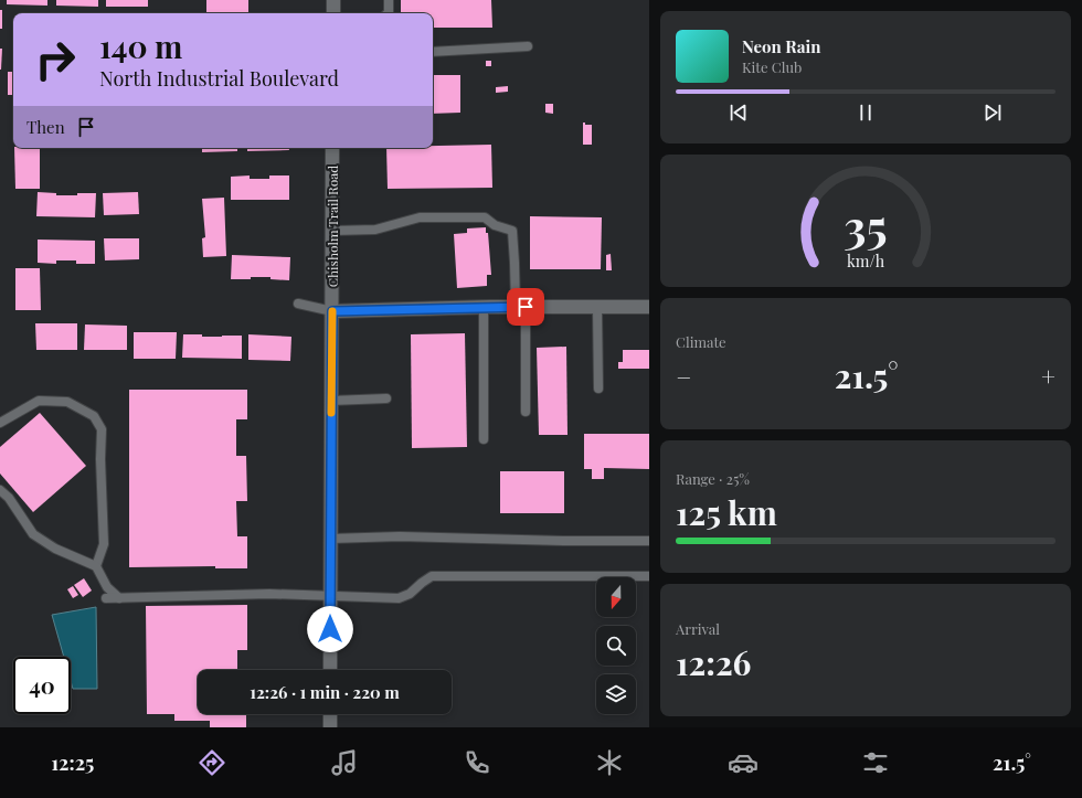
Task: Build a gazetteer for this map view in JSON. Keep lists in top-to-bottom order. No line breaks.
{"streets":{"street":["Chisholm Trail Road"]},"north":"bottom","page":{"turn":["140 m","North Industrial Boulevard"],"song":["Neon Rain","Kite Club"],"then":"Then","tile":["Climate",["Range · 25%","125 km"],["Arrival","12:26"]],"heat":["−","21.5°","+"],"limit":"40","trip":"12:26 · 1 min · 220 m","tabs":["12:25","21.5°"],"gauge":["35","km/h"]}}
